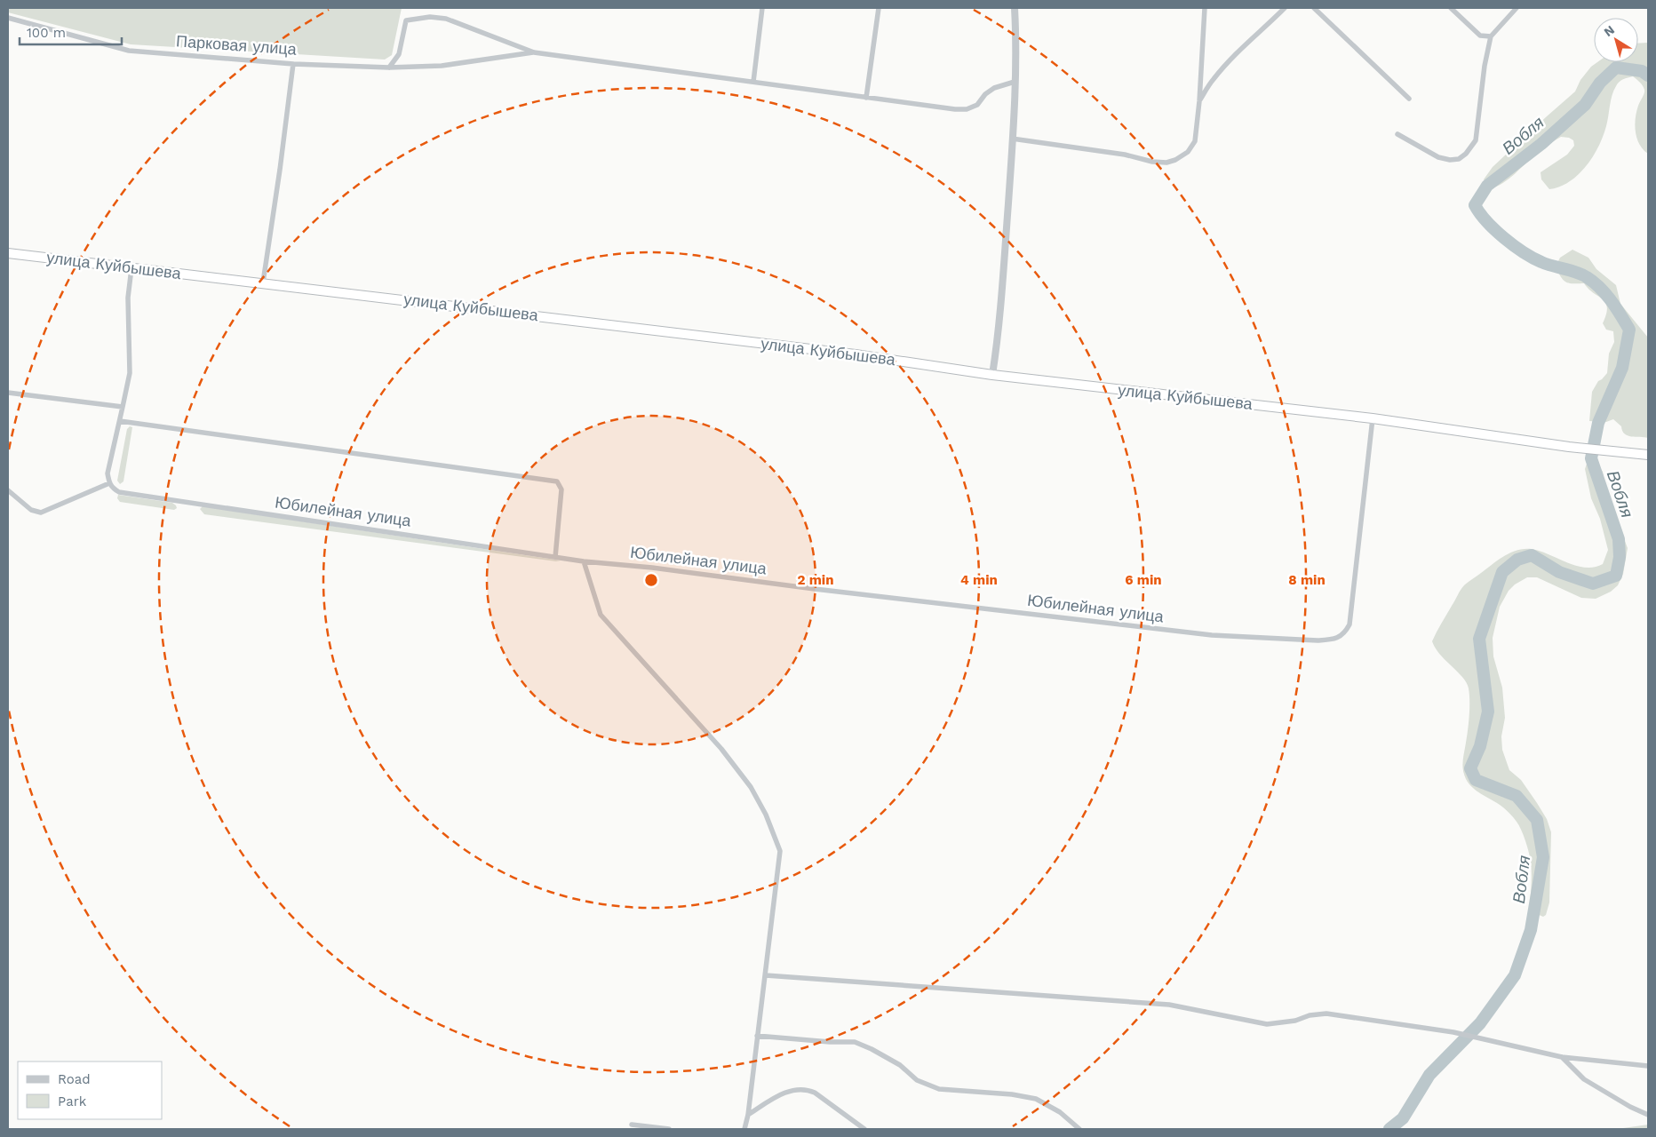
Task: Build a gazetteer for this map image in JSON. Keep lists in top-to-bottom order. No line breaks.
{"streets":{"highway":["улица Куйбышева"],"street":["Парковая улица","Юбилейная улица"]},"crossings":[["улица Куйбышева","Юбилейная улица"]],"water":["Вобля"],"legend":["Road","Park"],"scale_bar":"100 m","north":"top left","rings":["2 min","4 min","6 min","8 min"]}
